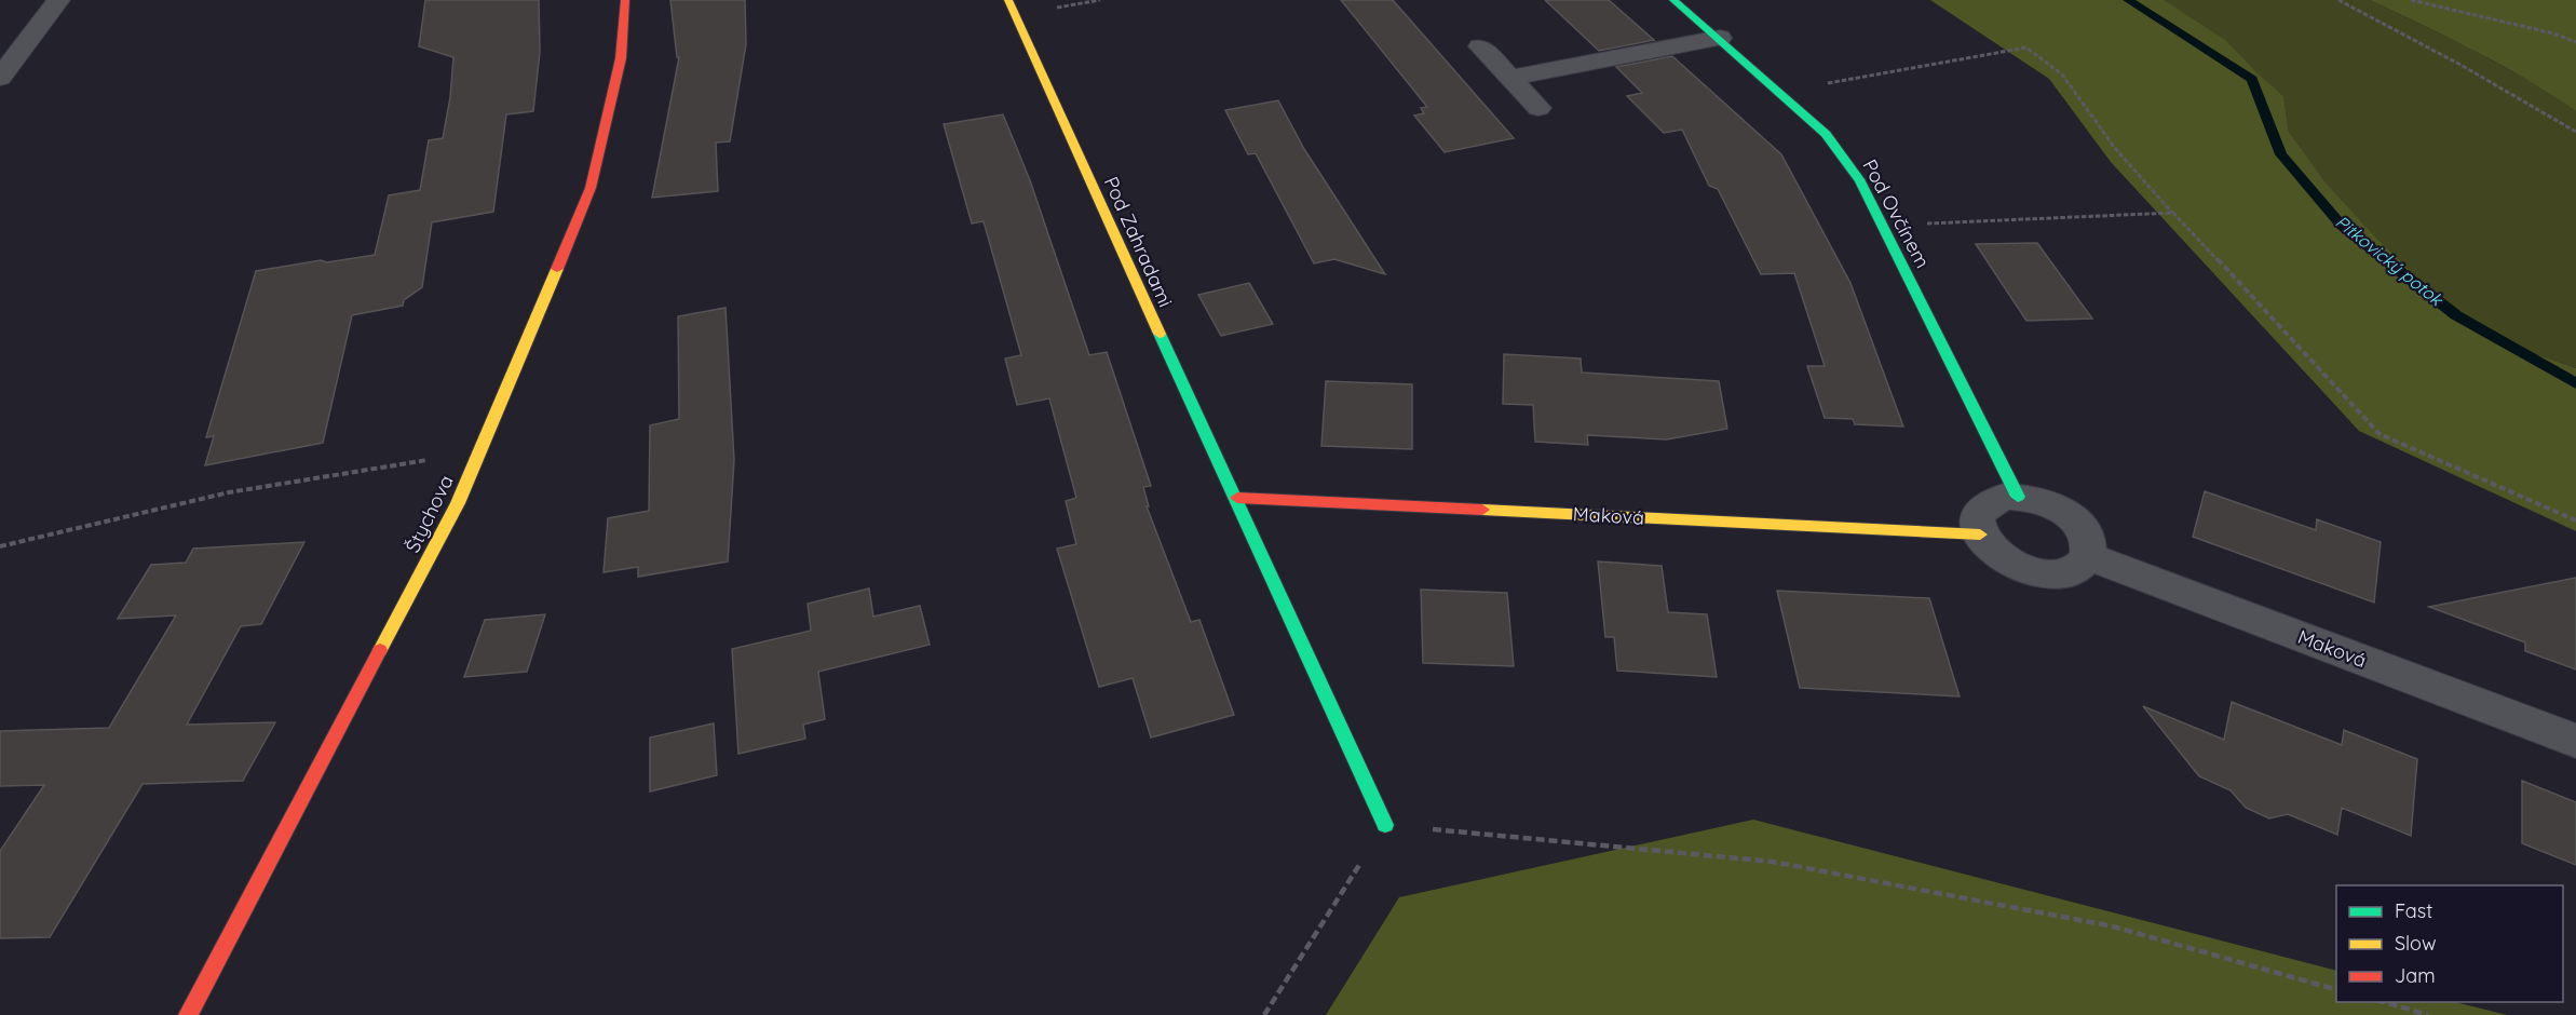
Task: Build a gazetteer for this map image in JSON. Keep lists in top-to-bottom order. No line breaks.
{"streets":{"street":["Pod Ovčínem","Pod Zahradami","Štychova","Maková"]},"crossings":[["Pod Ovčínem","Maková"],["Pod Zahradami","Maková"]],"water":["Pitkovický potok"],"legend":["Fast","Slow","Jam"]}
